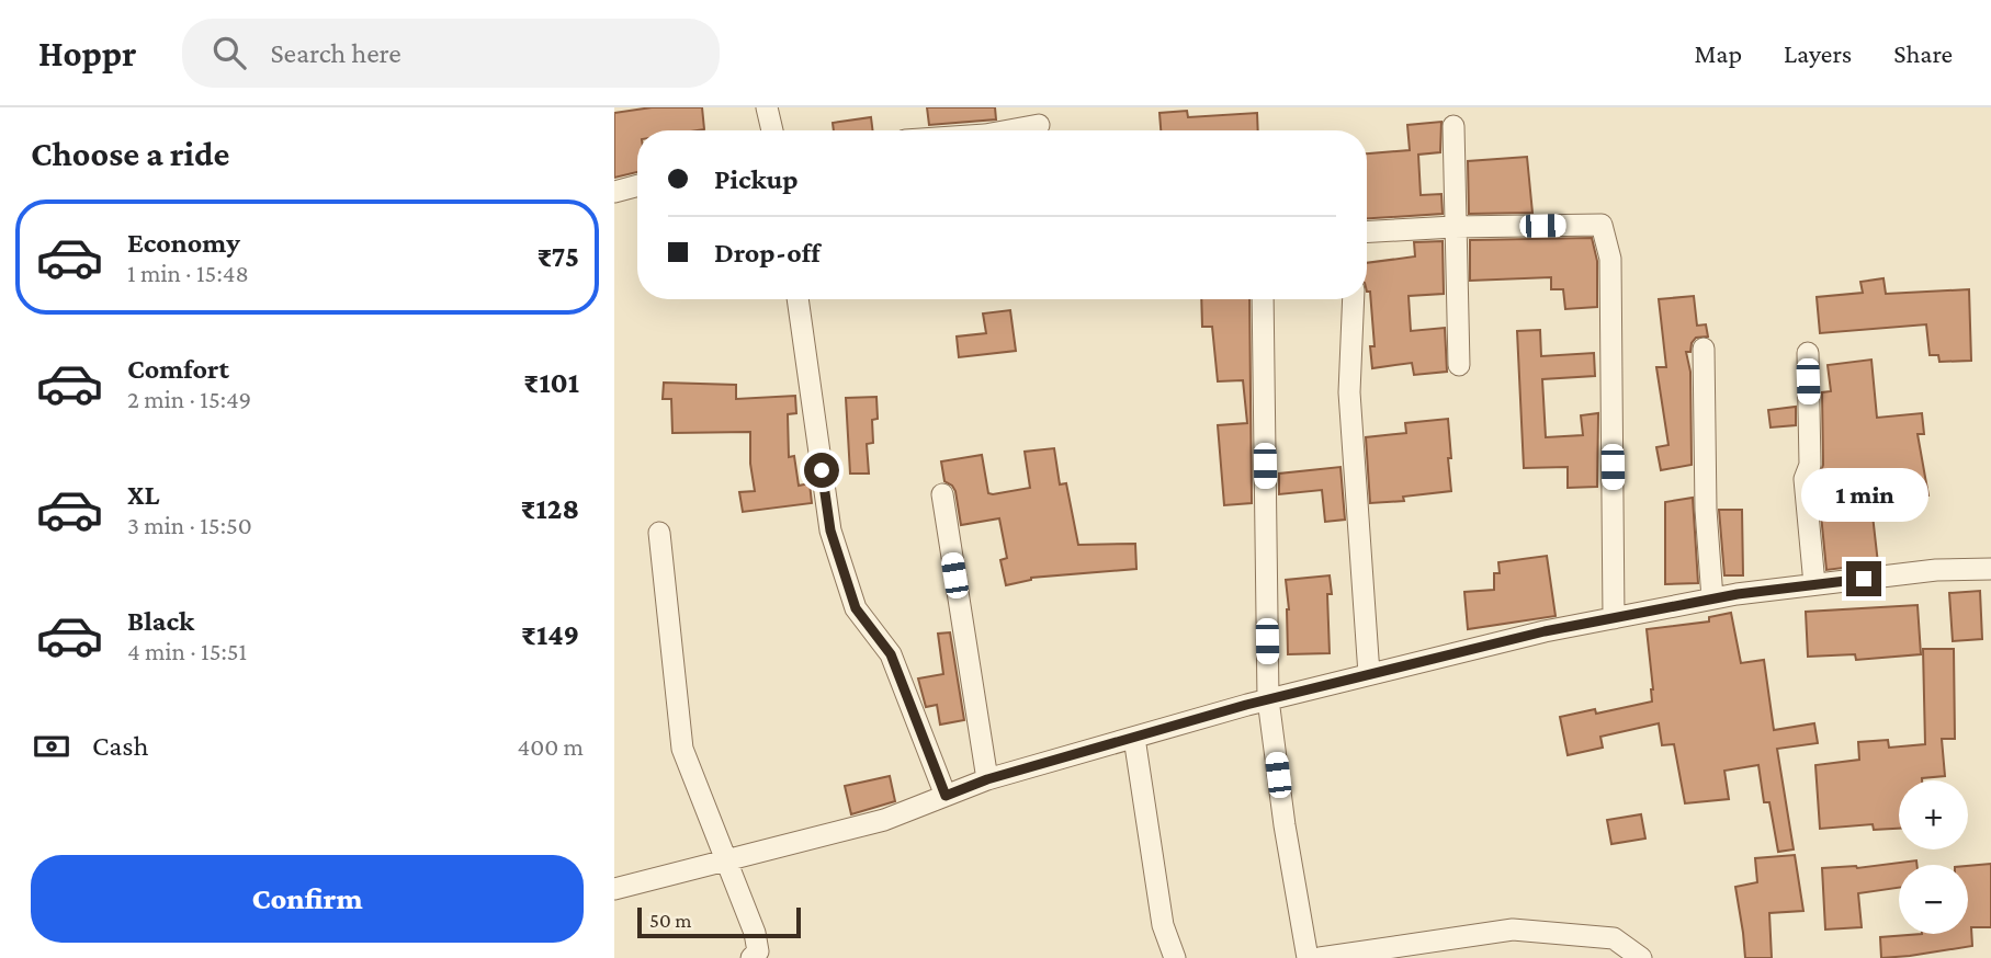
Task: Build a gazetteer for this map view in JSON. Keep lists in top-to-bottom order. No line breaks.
{"scale_bar":"50 m","page":{"header":"Hoppr","search":"Search here","nav":["Map","Layers","Share"],"heading":"Choose a ride","banner":["Pickup","Drop-off"],"list":[{"name":"Economy","note":"1 min · 15:48","value":"₹75"},{"name":"Comfort","note":"2 min · 15:49","value":"₹101"},{"name":"XL","note":"3 min · 15:50","value":"₹128"},{"name":"Black","note":"4 min · 15:51","value":"₹149"}],"bubble":"1 min","pay":["Cash","400 m"],"map_buttons":["+","−"],"buttons":"Confirm","scale":"50 m"}}
